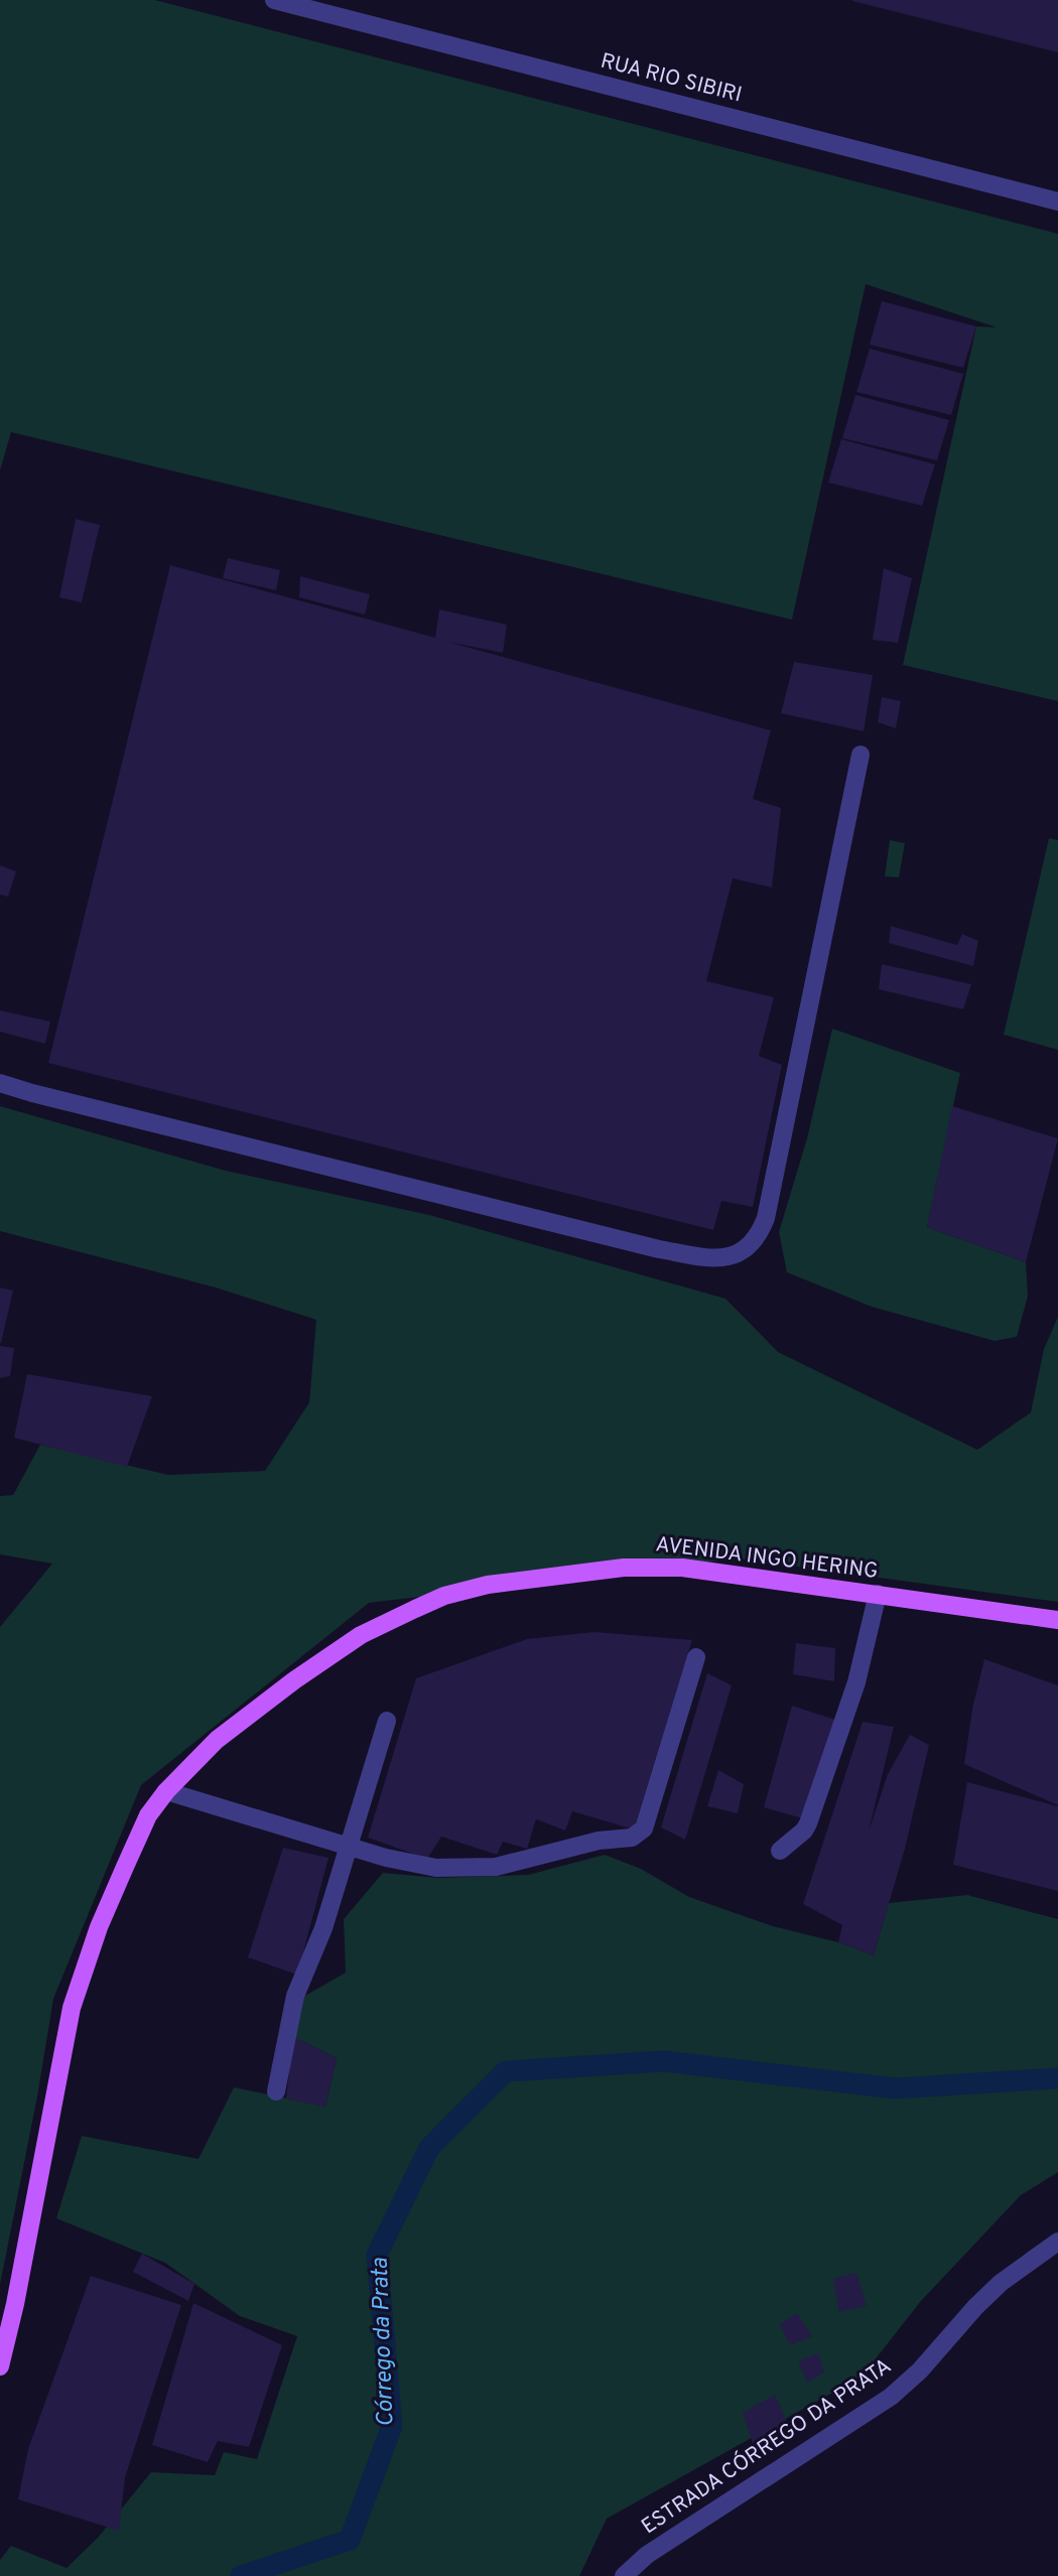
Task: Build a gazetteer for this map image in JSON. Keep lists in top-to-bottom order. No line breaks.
{"streets":{"main road":["AVENIDA INGO HERING"],"street":["RUA RIO SIBIRI","ESTRADA CÓRREGO DA PRATA"]},"water":["Córrego da Prata"]}
